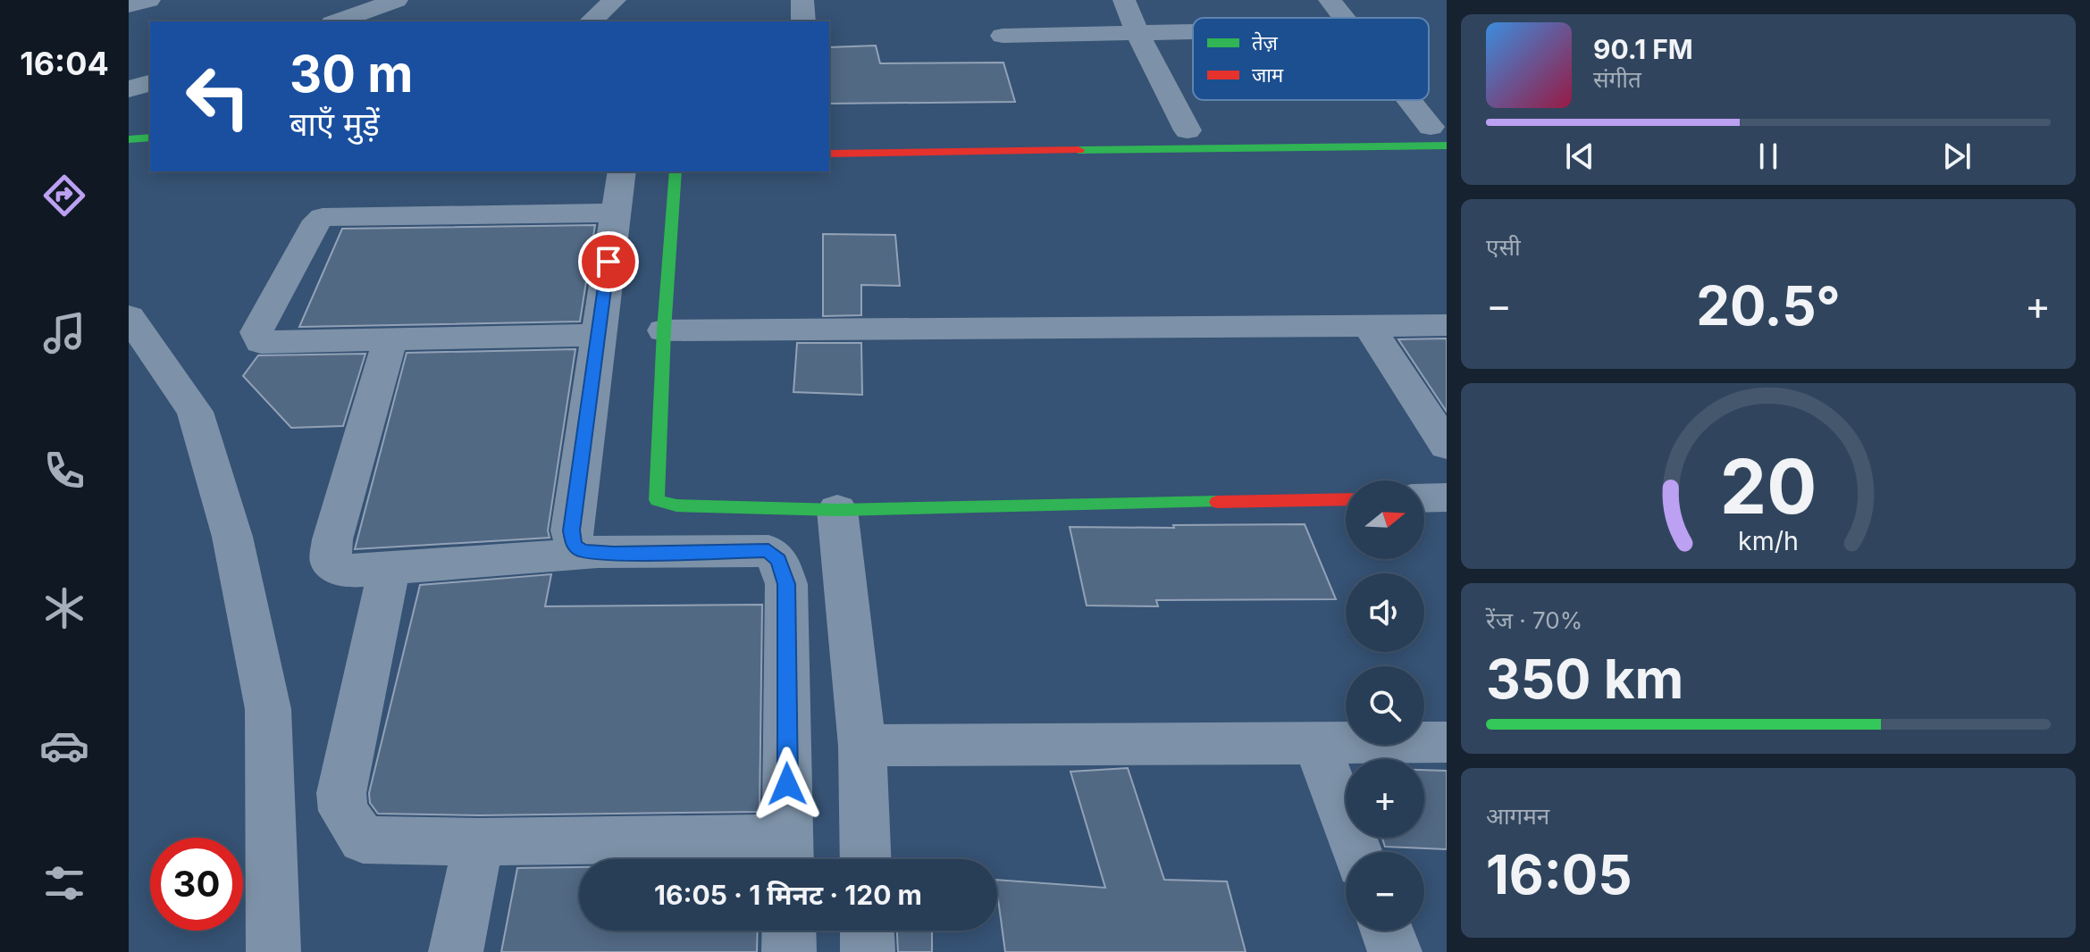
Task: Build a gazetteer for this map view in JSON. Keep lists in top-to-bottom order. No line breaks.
{"legend":["तेज़","जाम"],"north":"right","page":{"tabs":"16:04","turn":["30 m","बाएँ मुड़ें"],"song":["90.1 FM","संगीत"],"tile":["एसी",["रेंज · 70%","350 km"],["आगमन","16:05"]],"heat":["−","20.5°","+"],"map_buttons":["+","−"],"limit":"30","trip":"16:05 · 1 मिनट · 120 m","gauge":["20","km/h"]}}
